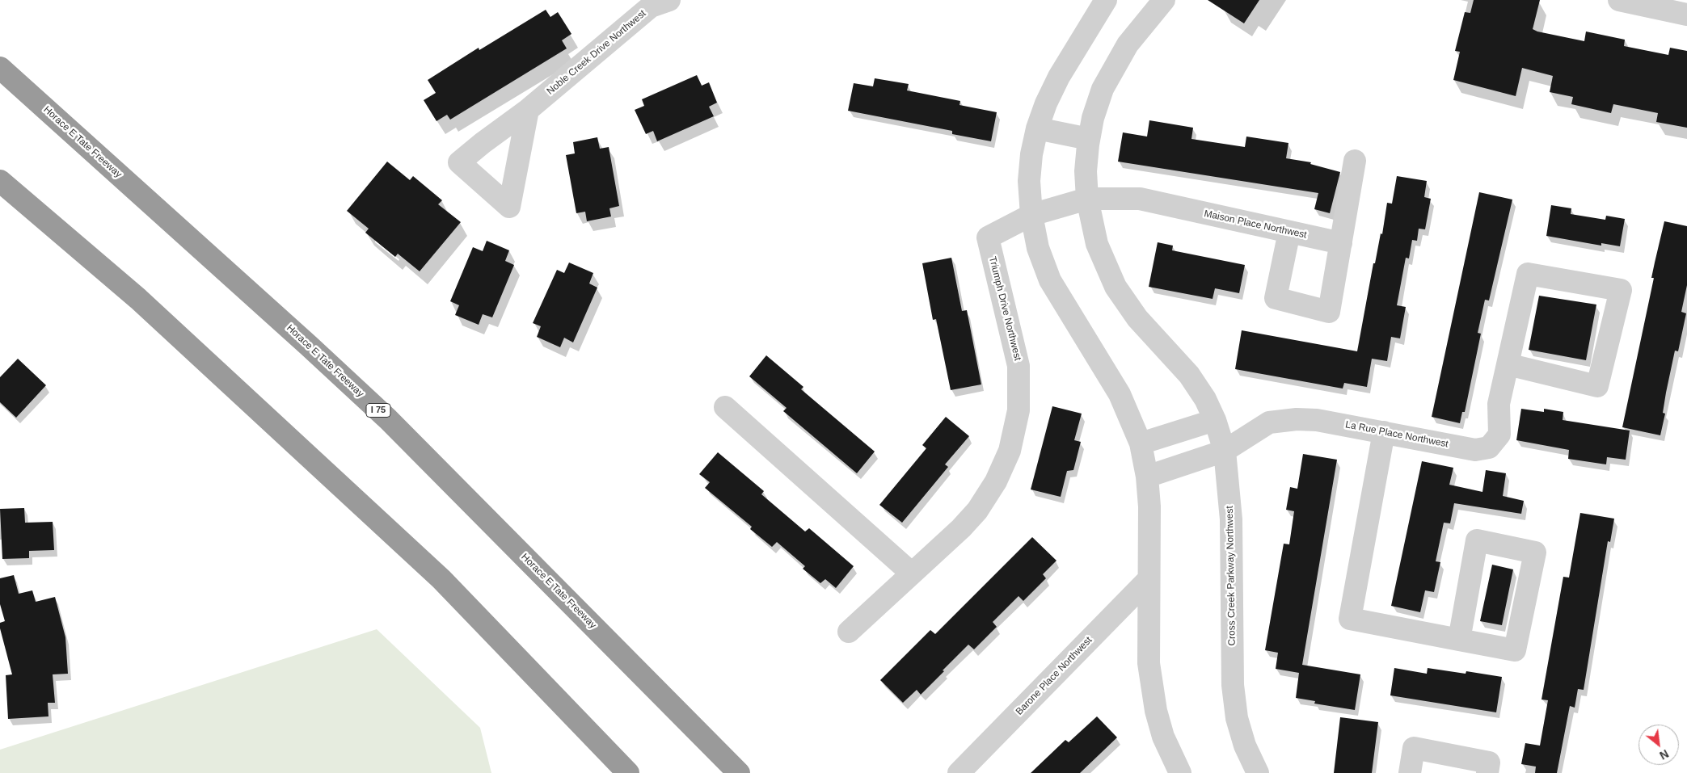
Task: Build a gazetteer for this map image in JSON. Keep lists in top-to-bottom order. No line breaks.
{"streets":{"highway":["Horace E Tate Freeway","I 75"],"street":["Noble Creek Drive Northwest","Maison Place Northwest","Triumph Drive Northwest","La Rue Place Northwest","Cross Creek Parkway Northwest","Barone Place Northwest"]},"crossings":[["Maison Place Northwest","Triumph Drive Northwest"],["Maison Place Northwest","Cross Creek Parkway Northwest"],["La Rue Place Northwest","Cross Creek Parkway Northwest"]],"north":"bottom right"}
